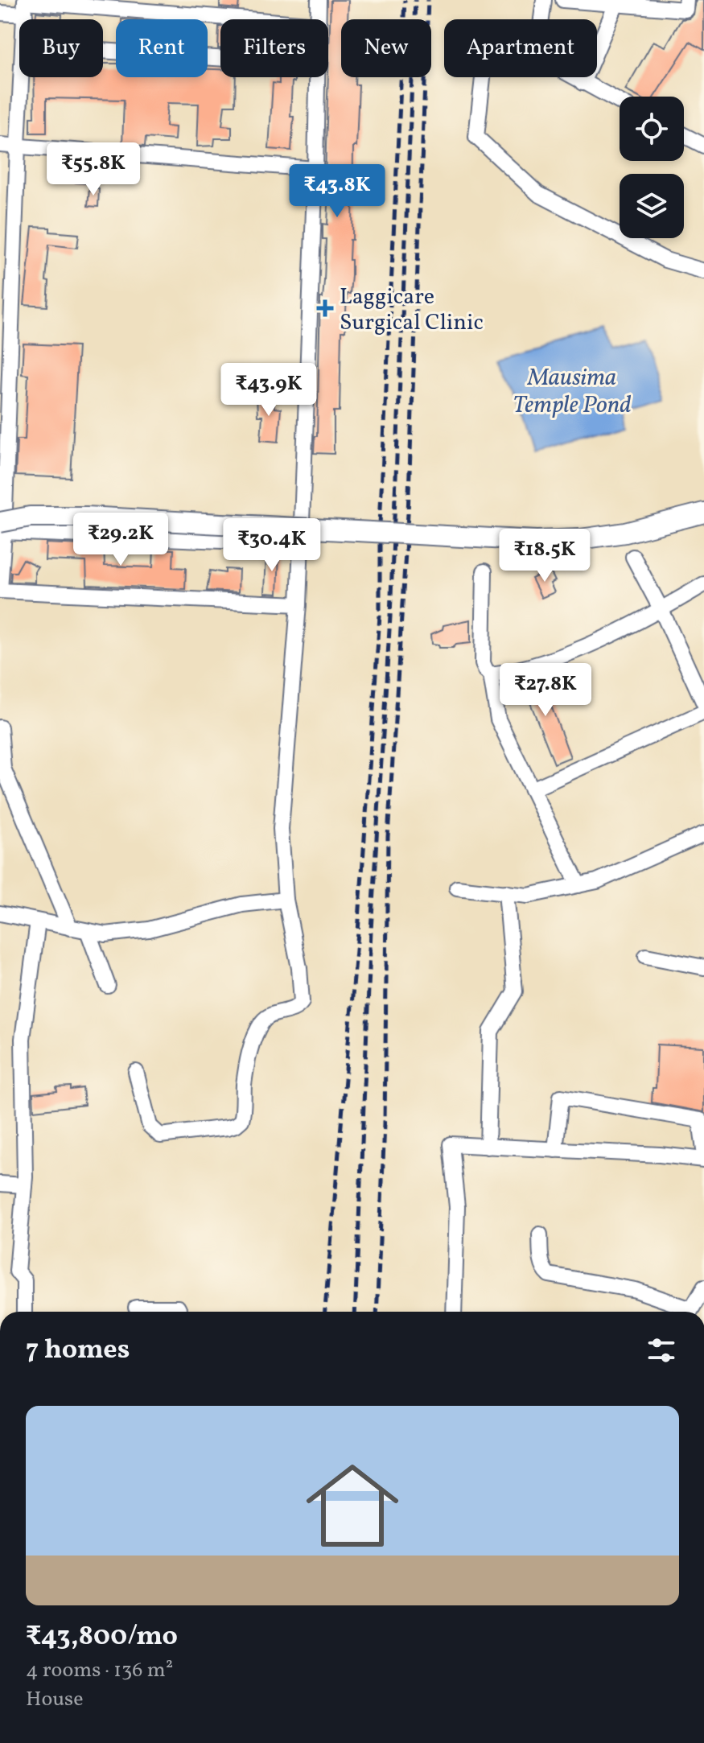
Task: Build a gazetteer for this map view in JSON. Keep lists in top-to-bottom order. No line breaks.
{"water":["Mausima Temple Pond"],"places":{"health":["Laggicare Surgical Clinic"]},"page":{"chip":["Buy","Rent","Filters","New","Apartment"],"price":["₹55.8K","₹43.8K","₹43.9K","₹29.2K","₹30.4K","₹18.5K","₹27.8K"],"heading":"7 homes","list":[{"name":"₹43,800/mo","note":"4 rooms · 136 m² · House"}]}}
